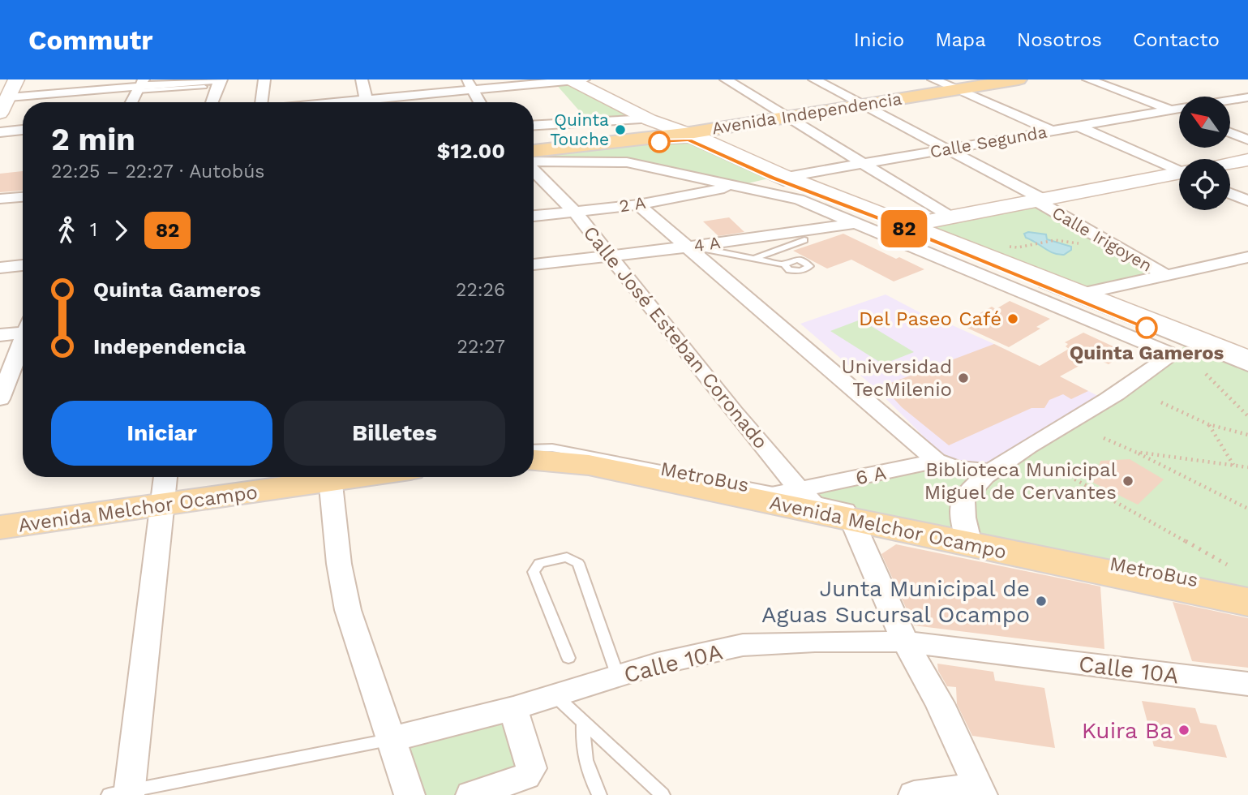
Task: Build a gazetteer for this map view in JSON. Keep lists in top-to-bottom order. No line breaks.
{"streets":{"main road":["Avenida Independencia","4 A","Avenida Melchor Ocampo"],"street":["Calle Segunda","2 A","Calle Irigoyen","Calle José Esteban Coronado","6 A","Calle 10A"],"lane":["MetroBus"]},"crossings":[["Avenida Independencia","Calle Irigoyen"],["Calle Segunda","Calle Irigoyen"],["2 A","Calle José Esteban Coronado"],["Calle Irigoyen","4 A"],["4 A","Calle José Esteban Coronado"],["Calle José Esteban Coronado","6 A"],["Calle José Esteban Coronado","MetroBus"],["Calle José Esteban Coronado","Avenida Melchor Ocampo"],["Calle José Esteban Coronado","Calle 10A"],["6 A","MetroBus"],["6 A","Avenida Melchor Ocampo"],["MetroBus","Avenida Melchor Ocampo"]],"places":["Quinta Touche","Del Paseo Café","Quinta Gameros","Universidad TecMilenio","Biblioteca Municipal Miguel de Cervantes","Junta Municipal de Aguas Sucursal Ocampo","Kuira Ba"],"lines":["bus line 82"],"north":"top left","page":{"header":"Commutr","nav":["Inicio","Mapa","Nosotros","Contacto"],"on_map":"82","heading":["2 min","22:25 – 22:27 · Autobús","$12.00"],"legs":["1","82"],"list":[{"name":"Quinta Gameros","value":"22:26"},{"name":"Independencia","value":"22:27"}],"buttons":["Iniciar","Billetes"]}}
